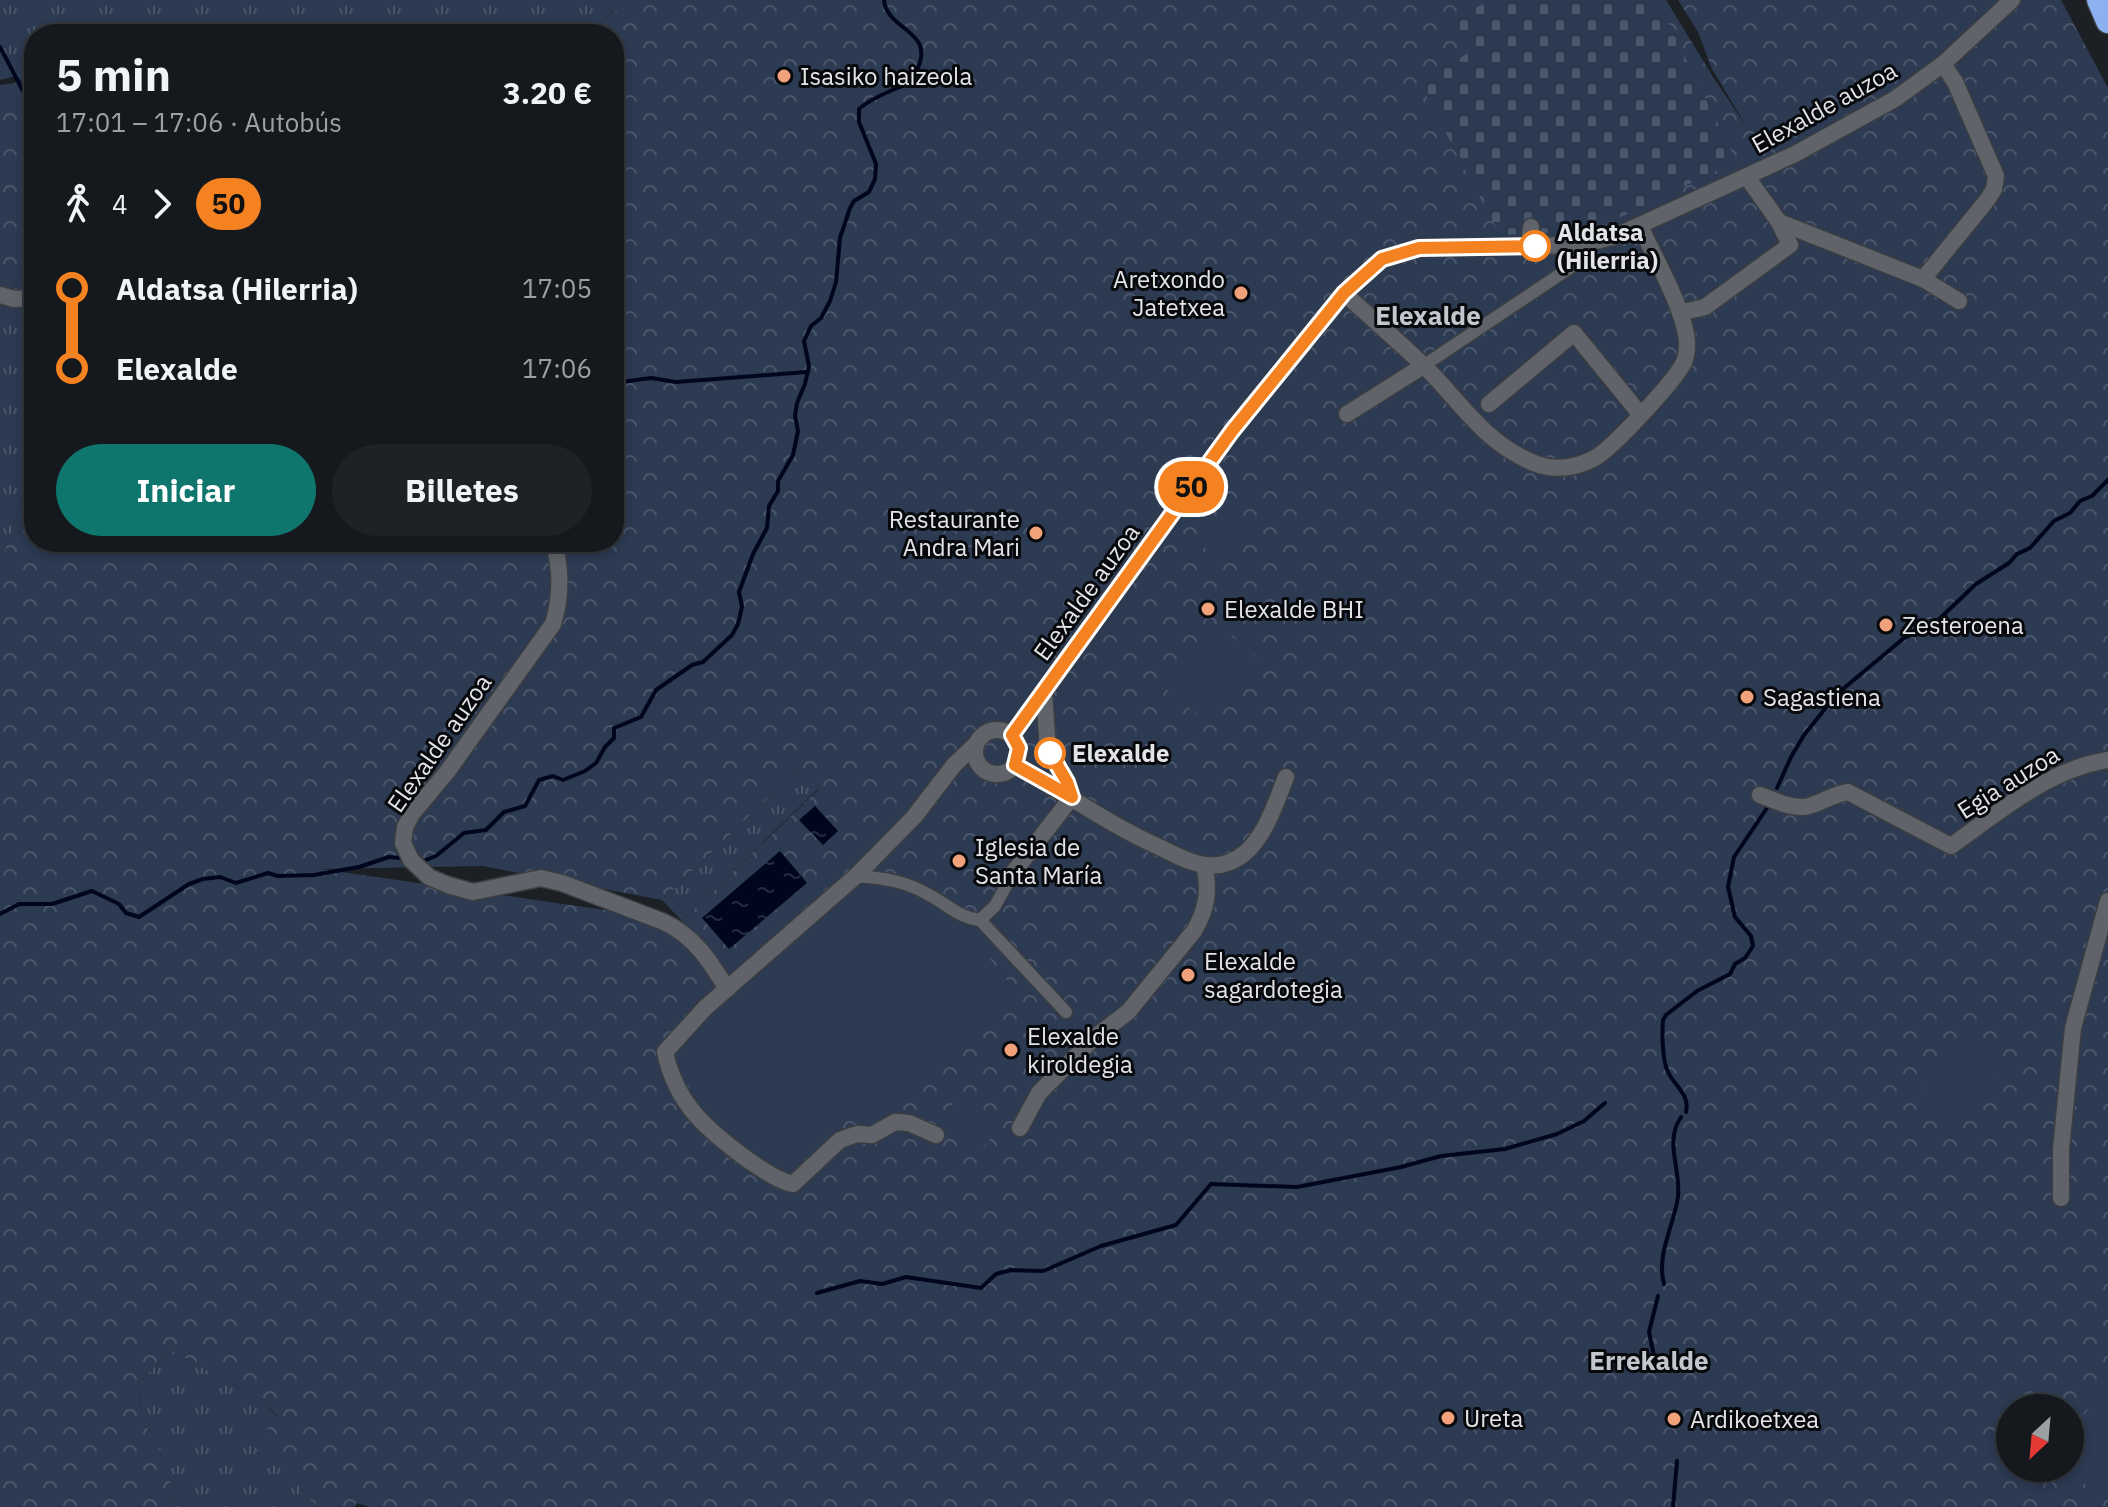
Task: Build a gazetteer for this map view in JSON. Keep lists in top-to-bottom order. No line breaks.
{"streets":{"street":["Elexalde auzoa","Egia auzoa"]},"districts":["Elexalde","Errekalde"],"places":["Isasiko haizeola","Aldatsa (Hilerria)","Aretxondo Jatetxea","Restaurante Andra Mari","Elexalde BHI","Zesteroena","Sagastiena","Elexalde","Iglesia de Santa María","Elexalde sagardotegia","Elexalde kiroldegia","Ureta","Ardikoetxea"],"lines":["bus line 50"],"north":"bottom left","page":{"on_map":"50","heading":["5 min","17:01 – 17:06 · Autobús","3.20 €"],"legs":["4","50"],"list":[{"name":"Aldatsa (Hilerria)","value":"17:05"},{"name":"Elexalde","value":"17:06"}],"buttons":["Iniciar","Billetes"]}}
